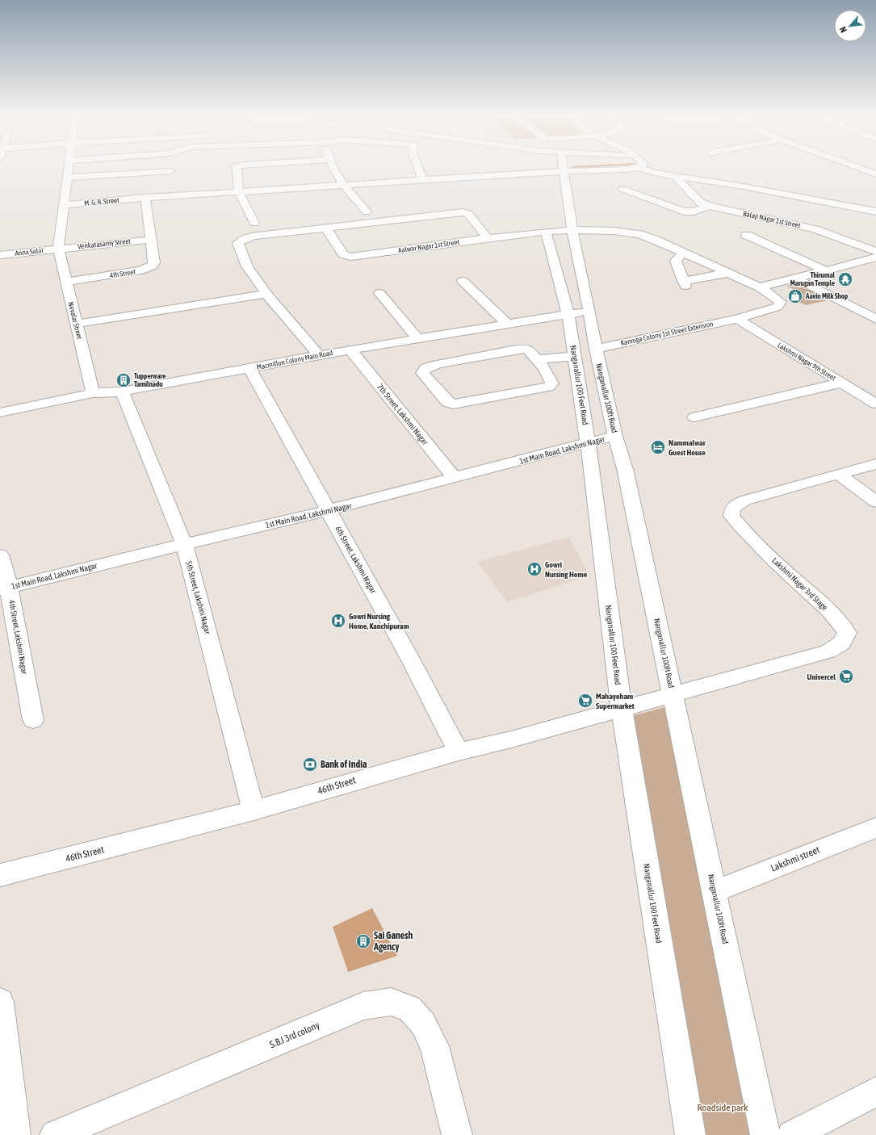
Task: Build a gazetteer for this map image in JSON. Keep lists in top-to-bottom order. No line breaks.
{"streets":{"street":["M. G. R. Street","Balaji Nagar 1st Street","Venkatasamy Street","Aalwar Nagar 1st Street","Anna Salai","4th Street","Navalar Street","Kanniga Colony 1st Street Extension","Macmillon Colony Main Road","Lakshmi Nagar 9th Street","Nanganallur 100 Feet Road","Nanganallur 100ft Road","7th Street, Lakshmi Nagar","1st Main Road, Lakshmi Nagar","6th Street, Lakshmi Nagar","Lakshmi Nagar 3rd Stage","5th Street, Lakshmi Nagar","4th Street, Lakshmi Nagar","46th Street","Lakshmi street","S.B.I 3rd colony"]},"crossings":[["M. G. R. Street","Balaji Nagar 1st Street"],["M. G. R. Street","Navalar Street"],["M. G. R. Street","Nanganallur 100ft Road"],["Venkatasamy Street","Anna Salai"],["Venkatasamy Street","4th Street"],["Venkatasamy Street","Navalar Street"],["Aalwar Nagar 1st Street","Kanniga Colony 1st Street Extension"],["Aalwar Nagar 1st Street","Nanganallur 100 Feet Road"],["Aalwar Nagar 1st Street","Nanganallur 100ft Road"],["Anna Salai","Navalar Street"],["4th Street","Navalar Street"],["Navalar Street","Macmillon Colony Main Road"],["Kanniga Colony 1st Street Extension","Lakshmi Nagar 9th Street"],["Kanniga Colony 1st Street Extension","Nanganallur 100ft Road"],["Macmillon Colony Main Road","Nanganallur 100 Feet Road"],["Macmillon Colony Main Road","Nanganallur 100ft Road"],["Macmillon Colony Main Road","7th Street, Lakshmi Nagar"],["Macmillon Colony Main Road","6th Street, Lakshmi Nagar"],["Macmillon Colony Main Road","5th Street, Lakshmi Nagar"],["Nanganallur 100 Feet Road","1st Main Road, Lakshmi Nagar"],["Nanganallur 100 Feet Road","46th Street"],["Nanganallur 100ft Road","1st Main Road, Lakshmi Nagar"],["Nanganallur 100ft Road","Lakshmi Nagar 3rd Stage"],["Nanganallur 100ft Road","46th Street"],["Nanganallur 100ft Road","Lakshmi street"],["7th Street, Lakshmi Nagar","1st Main Road, Lakshmi Nagar"],["1st Main Road, Lakshmi Nagar","6th Street, Lakshmi Nagar"],["1st Main Road, Lakshmi Nagar","5th Street, Lakshmi Nagar"],["1st Main Road, Lakshmi Nagar","4th Street, Lakshmi Nagar"],["6th Street, Lakshmi Nagar","46th Street"],["Lakshmi Nagar 3rd Stage","46th Street"],["5th Street, Lakshmi Nagar","46th Street"]],"parks":["Roadside park"],"places":{"temple":["Thirumal Marugan Temple"],"shop":["Aavin Milk Shop"],"building":["Tupperware Tamilnadu","Sai Ganesh Agency"],"hotel":["Nammalwar Guest House"],"hospital":["Gowri Nursing Home","Gowri Nursing Home, Kanchipuram"],"supermarket":["Univercel","Mahayoham Supermarket"],"bank":["Bank of India"]},"north":"bottom left"}
